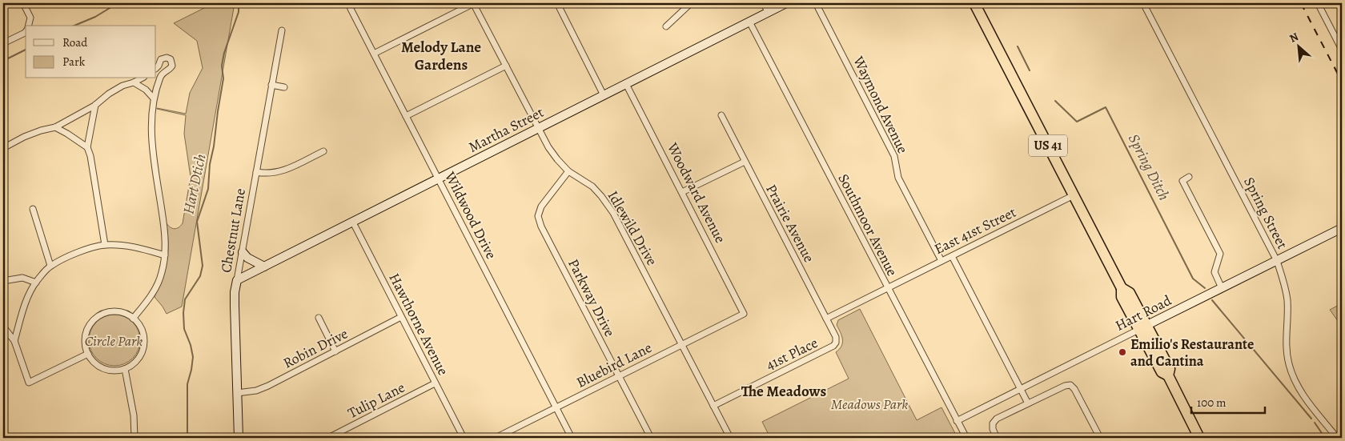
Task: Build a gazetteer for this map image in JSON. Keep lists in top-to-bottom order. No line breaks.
{"streets":{"highway":["US 41"],"street":["Waymond Avenue","Martha Street","Woodward Avenue","Spring Street","Wildwood Drive","Prairie Avenue","Southmoor Avenue","Idlewild Drive","Chestnut Lane","East 41st Street","Parkway Drive","Hart Road","Hawthorne Avenue","Robin Drive","41st Place","Bluebird Lane","Tulip Lane"]},"crossings":[["Waymond Avenue","East 41st Street"],["Martha Street","Woodward Avenue"],["Martha Street","Wildwood Drive"],["Martha Street","Southmoor Avenue"],["Martha Street","Idlewild Drive"],["Martha Street","Chestnut Lane"],["Martha Street","Hawthorne Avenue"],["US 41","East 41st Street"],["US 41","Hart Road"],["Woodward Avenue","Bluebird Lane"],["Spring Street","Hart Road"],["Wildwood Drive","Bluebird Lane"],["Prairie Avenue","East 41st Street"],["Prairie Avenue","41st Place"],["Southmoor Avenue","East 41st Street"],["Southmoor Avenue","Hart Road"],["Idlewild Drive","Parkway Drive"],["Idlewild Drive","41st Place"],["Idlewild Drive","Bluebird Lane"],["Chestnut Lane","Robin Drive"],["Parkway Drive","Bluebird Lane"],["Hawthorne Avenue","Robin Drive"],["Hawthorne Avenue","Tulip Lane"]],"districts":["Melody Lane Gardens","The Meadows"],"water":["Spring Ditch","Hart Dtich"],"parks":["Circle Park","Meadows Park"],"places":["Emilio's Restaurante and Cantina"],"legend":["Road","Park"],"scale_bar":"100 m","north":"top left"}
